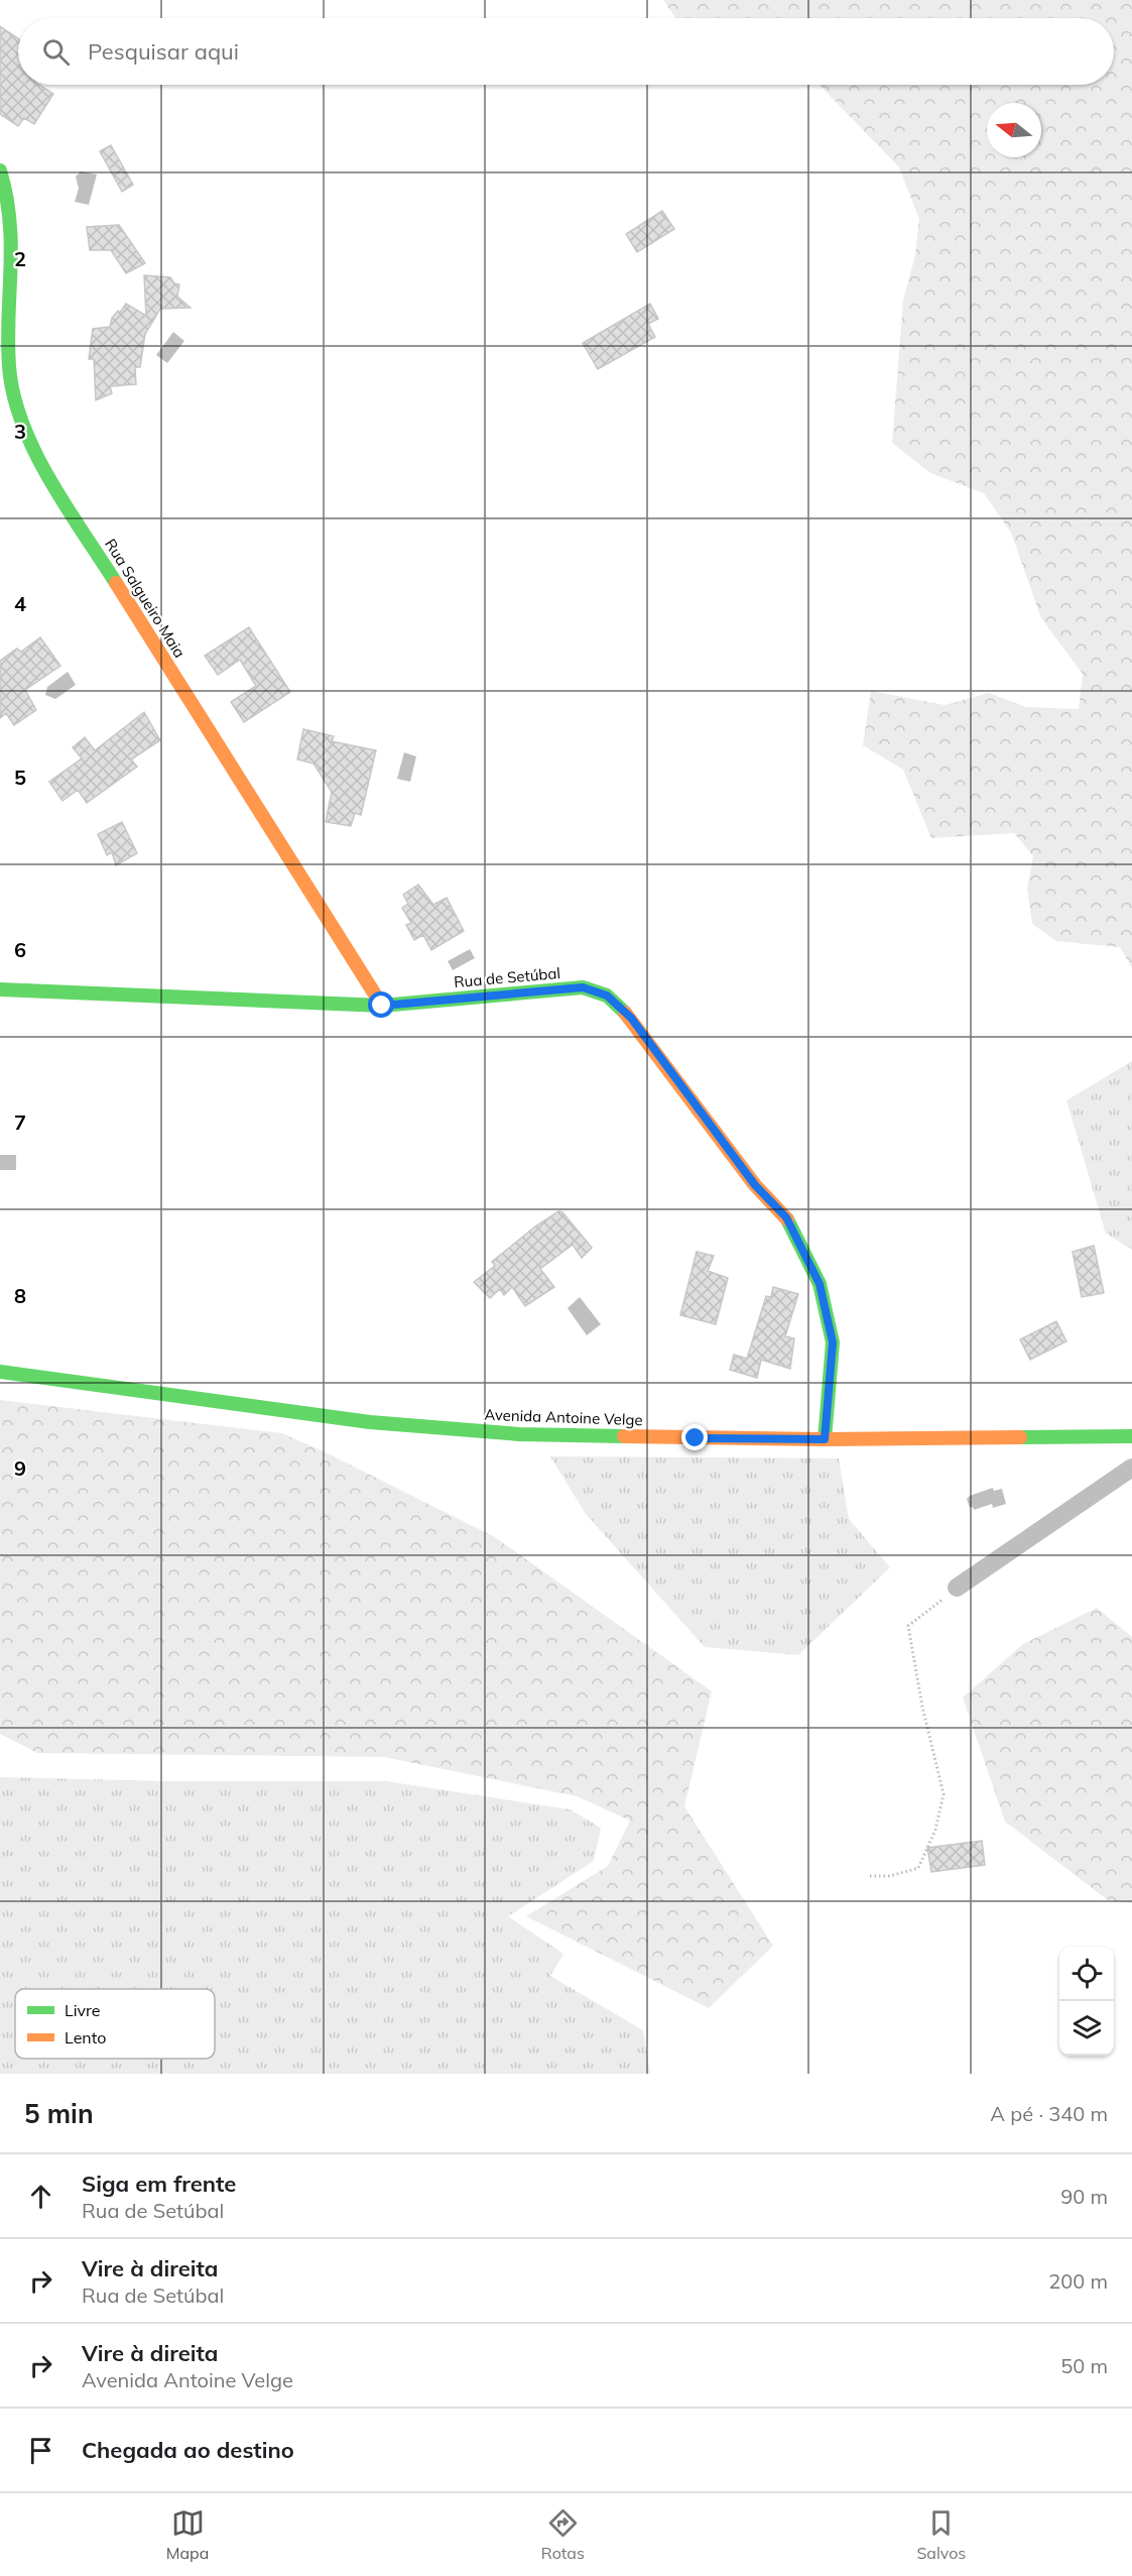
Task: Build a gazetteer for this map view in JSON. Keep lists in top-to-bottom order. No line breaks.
{"streets":{"street":["Rua Salgueiro Maia","Rua de Setúbal","Avenida Antoine Velge"]},"crossings":[["Rua Salgueiro Maia","Rua de Setúbal"],["Rua de Setúbal","Avenida Antoine Velge"]],"legend":["Livre","Lento"],"north":"left","page":{"search":"Pesquisar aqui","heading":["5 min","A pé · 340 m"],"list":[["Siga em frente","Rua de Setúbal","90 m"],["Vire à direita","Rua de Setúbal","200 m"],["Vire à direita","Avenida Antoine Velge","50 m"],"Chegada ao destino"],"nav":["Mapa","Rotas","Salvos"]},"grid":{"rows":["2","3","4","5","6","7","8","9"]}}
